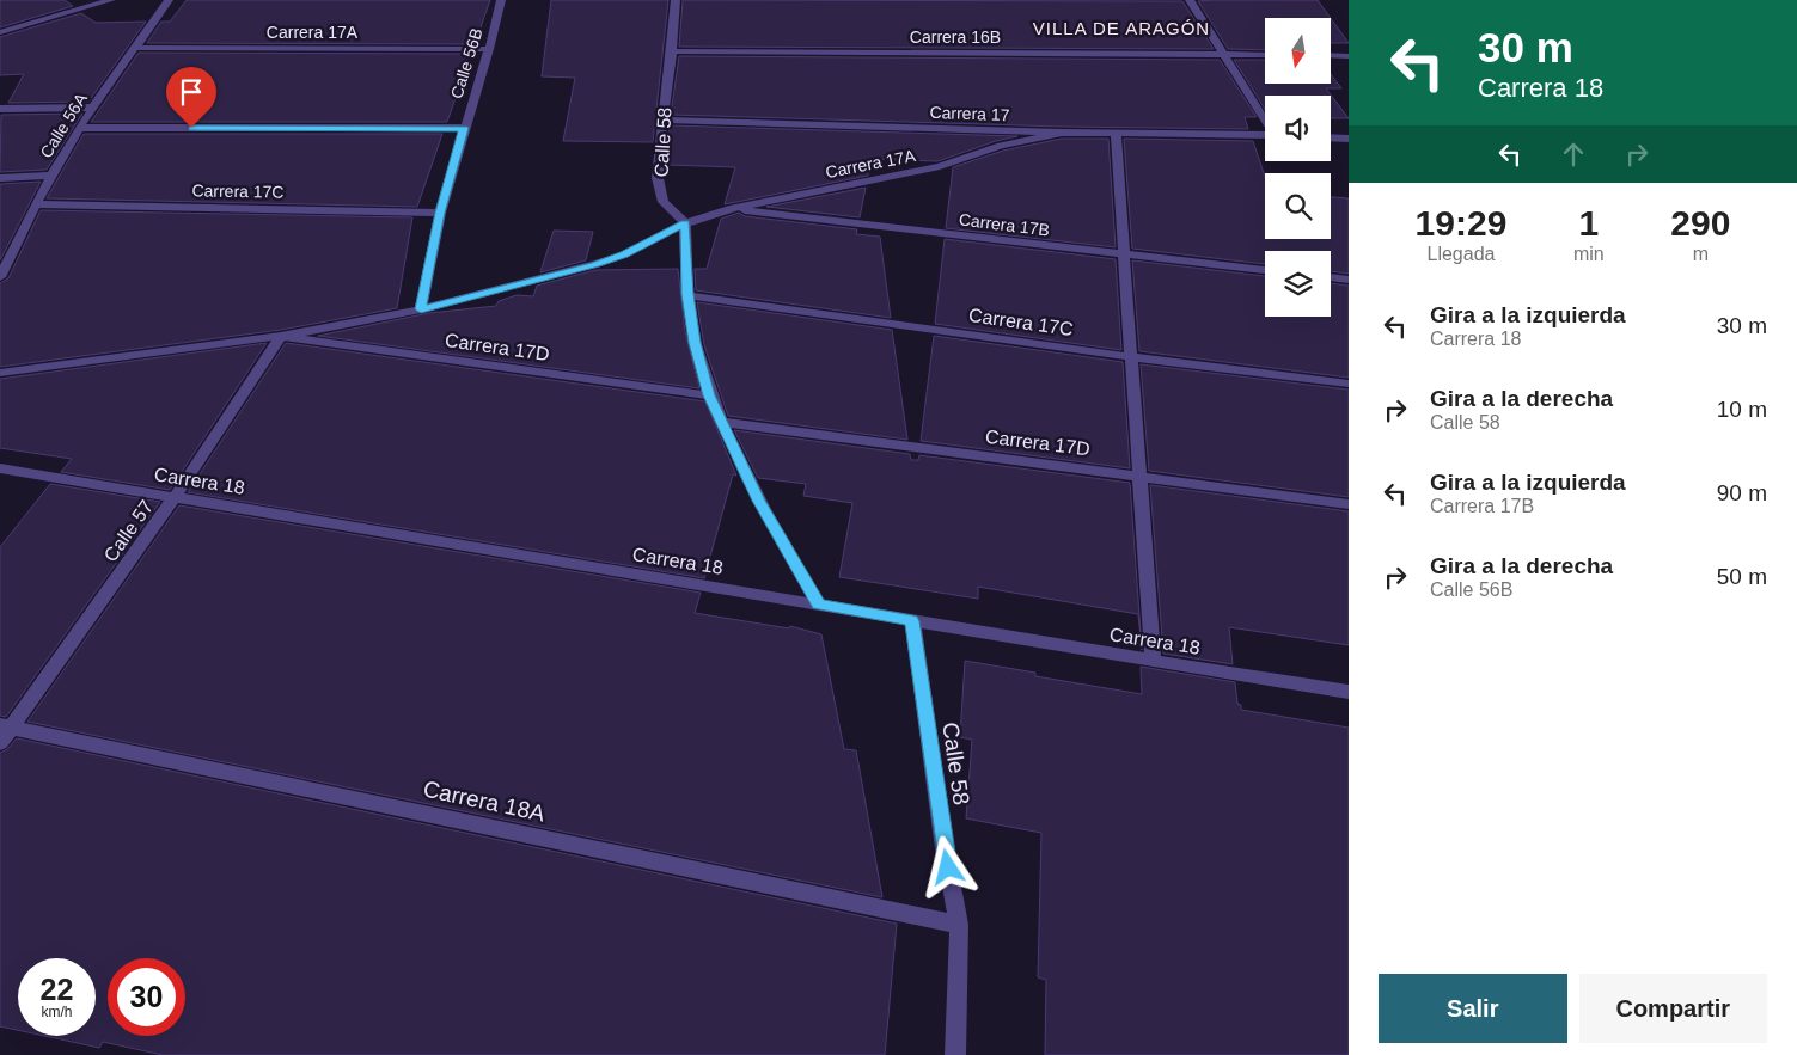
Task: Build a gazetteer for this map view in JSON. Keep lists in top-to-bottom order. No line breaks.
{"streets":{"street":["Carrera 17A","Carrera 16B","Calle 56B","Carrera 17","Calle 56A","Calle 58","Carrera 17C","Carrera 17B","Carrera 17D","Carrera 18","Calle 57","Carrera 18A"]},"crossings":[["Carrera 17A","Calle 56B"],["Carrera 17A","Carrera 17"],["Carrera 17A","Calle 56A"],["Carrera 17A","Calle 58"],["Carrera 17A","Carrera 17B"],["Carrera 16B","Calle 58"],["Calle 56B","Carrera 17C"],["Calle 56B","Carrera 17D"],["Carrera 17","Calle 58"],["Calle 56A","Carrera 17C"],["Calle 58","Carrera 18"],["Calle 58","Carrera 18A"],["Carrera 17D","Calle 57"],["Carrera 18","Calle 57"],["Calle 57","Carrera 18A"]],"districts":["VILLA DE ARAGÓN"],"north":"bottom","page":{"turn":["30 m","Carrera 18"],"eta":["19:29","Llegada","1","min","290","m"],"list":[{"name":"Gira a la izquierda","note":"Carrera 18","value":"30 m"},{"name":"Gira a la derecha","note":"Calle 58","value":"10 m"},{"name":"Gira a la izquierda","note":"Carrera 17B","value":"90 m"},{"name":"Gira a la derecha","note":"Calle 56B","value":"50 m"}],"speed":"22 km/h","limit":"30","buttons":["Salir","Compartir"]}}
